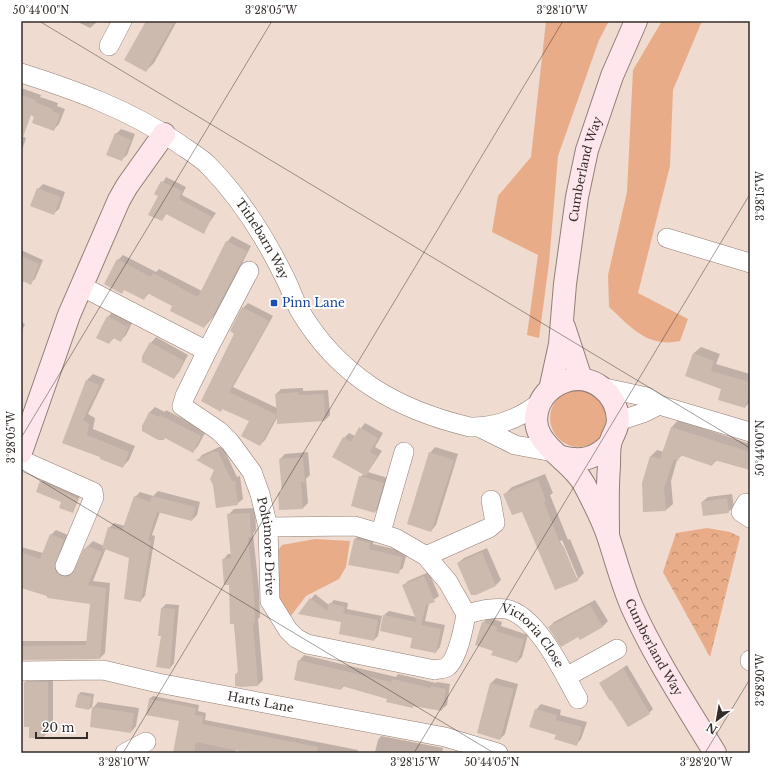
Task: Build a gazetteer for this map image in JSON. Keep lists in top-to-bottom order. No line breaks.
{"streets":{"main road":["Cumberland Way"],"street":["Tithebarn Way","Poltimore Drive","Victoria Close","Harts Lane"]},"crossings":[["Cumberland Way","Tithebarn Way"],["Poltimore Drive","Victoria Close"]],"places":{"transit":["Pinn Lane"]},"scale_bar":"20 m","north":"bottom left","coordinates":["50°44'00\"N","3°28'05\"W","3°28'10\"W","3°28'15\"W","3°28'20\"W","50°44'05\"N"]}
